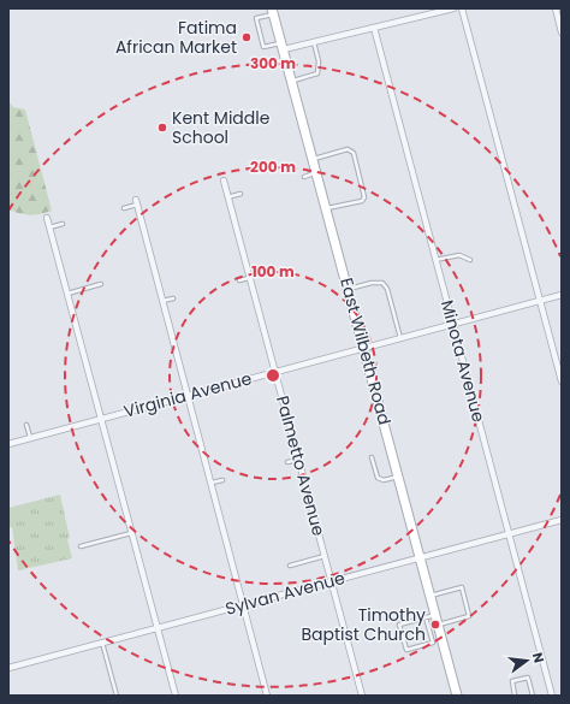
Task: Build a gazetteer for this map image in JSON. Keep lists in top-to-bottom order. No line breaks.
{"streets":{"main road":["East Wilbeth Road"],"street":["Minota Avenue","Virginia Avenue","Palmetto Avenue","Sylvan Avenue"]},"crossings":[["East Wilbeth Road","Virginia Avenue"],["East Wilbeth Road","Sylvan Avenue"],["Minota Avenue","Virginia Avenue"],["Minota Avenue","Sylvan Avenue"],["Virginia Avenue","Palmetto Avenue"],["Palmetto Avenue","Sylvan Avenue"]],"places":["Fatima African Market","Kent Middle School","Timothy Baptist Church"],"north":"right","rings":["300 m","200 m","100 m"]}
